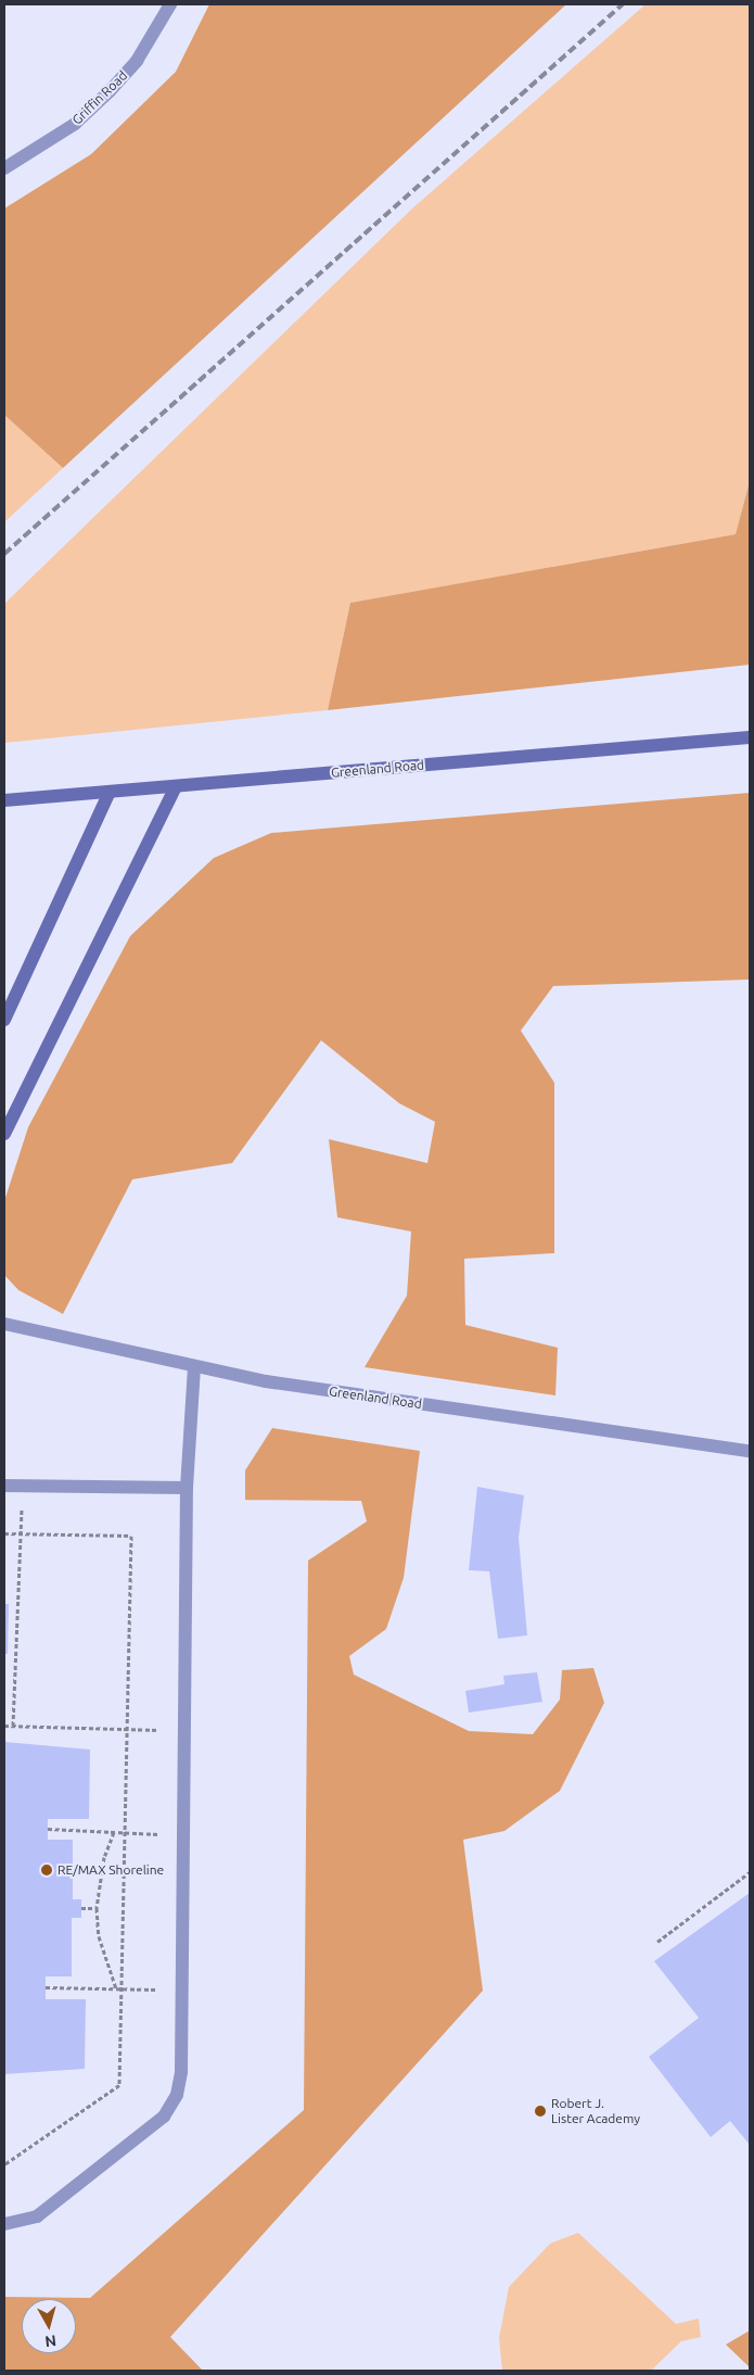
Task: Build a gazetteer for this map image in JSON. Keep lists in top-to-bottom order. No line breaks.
{"streets":{"main road":["Greenland Road"],"street":["Griffin Road"]},"places":["RE/MAX Shoreline","Robert J. Lister Academy"],"north":"bottom"}
